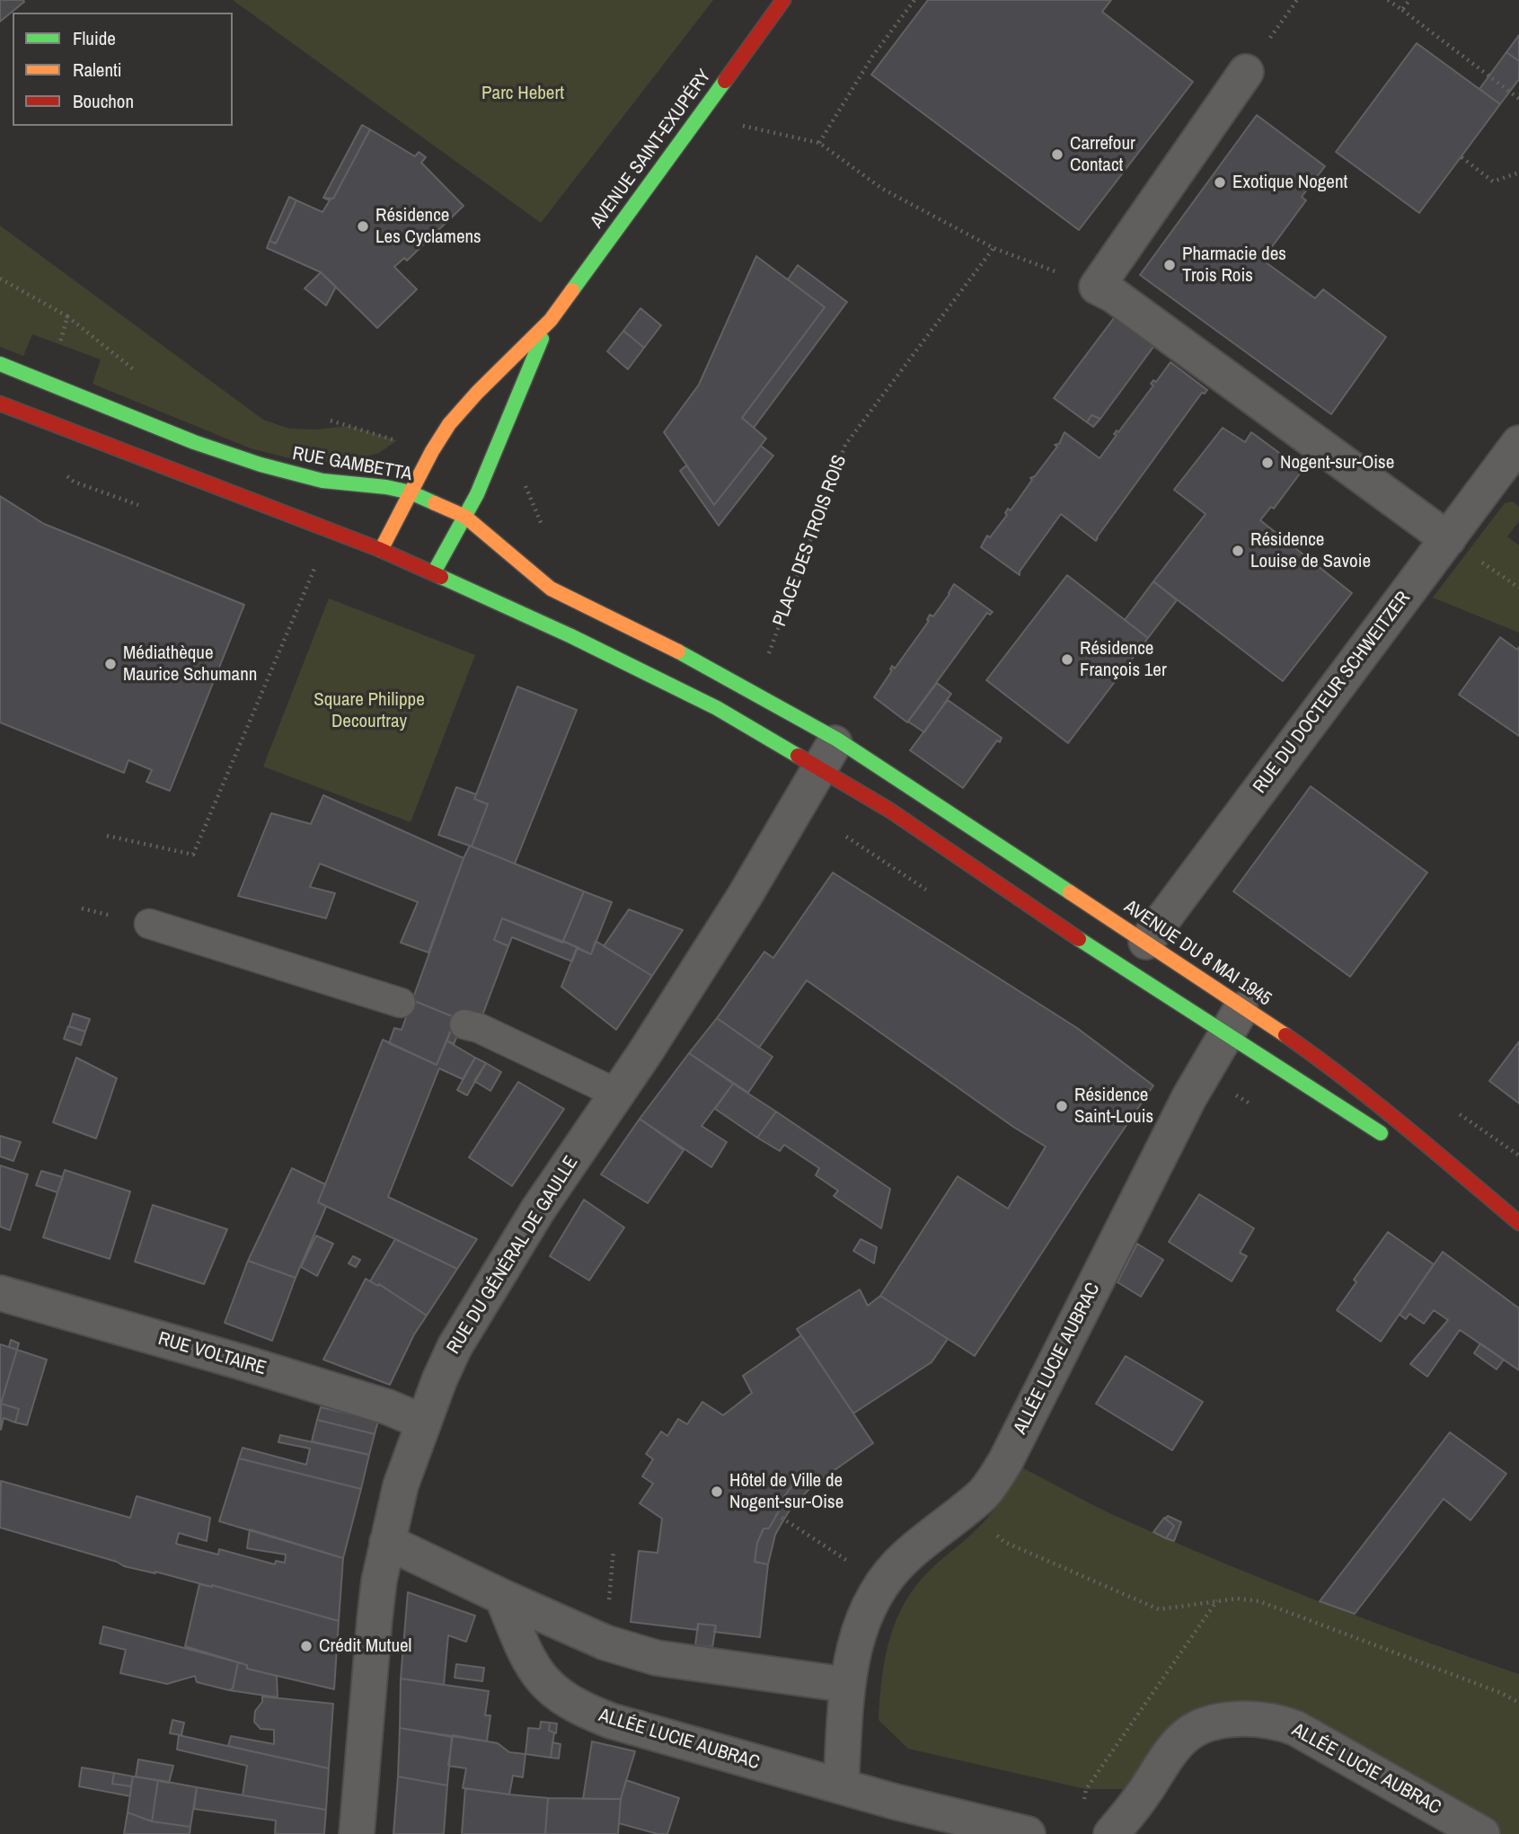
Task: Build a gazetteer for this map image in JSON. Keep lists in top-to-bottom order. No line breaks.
{"streets":{"main road":["AVENUE SAINT-EXUPÉRY","RUE GAMBETTA","AVENUE DU 8 MAI 1945"],"street":["RUE DU DOCTEUR SCHWEITZER","RUE DU GÉNÉRAL DE GAULLE","RUE VOLTAIRE","ALLÉE LUCIE AUBRAC"],"path":["PLACE DES TROIS ROIS"]},"crossings":[["AVENUE SAINT-EXUPÉRY","RUE GAMBETTA"],["RUE GAMBETTA","PLACE DES TROIS ROIS"],["RUE GAMBETTA","AVENUE DU 8 MAI 1945"],["RUE GAMBETTA","RUE DU GÉNÉRAL DE GAULLE"],["RUE DU DOCTEUR SCHWEITZER","AVENUE DU 8 MAI 1945"],["AVENUE DU 8 MAI 1945","RUE DU GÉNÉRAL DE GAULLE"],["AVENUE DU 8 MAI 1945","ALLÉE LUCIE AUBRAC"],["RUE DU GÉNÉRAL DE GAULLE","RUE VOLTAIRE"]],"parks":["Parc Hebert","Square Philippe Decourtray"],"places":["Carrefour Contact","Exotique Nogent","Résidence Les Cyclamens","Pharmacie des Trois Rois","Nogent-sur-Oise","Résidence Louise de Savoie","Résidence François 1er","Médiathèque Maurice Schumann","Résidence Saint-Louis","Hôtel de Ville de Nogent-sur-Oise","Crédit Mutuel"],"legend":["Fluide","Ralenti","Bouchon"]}
